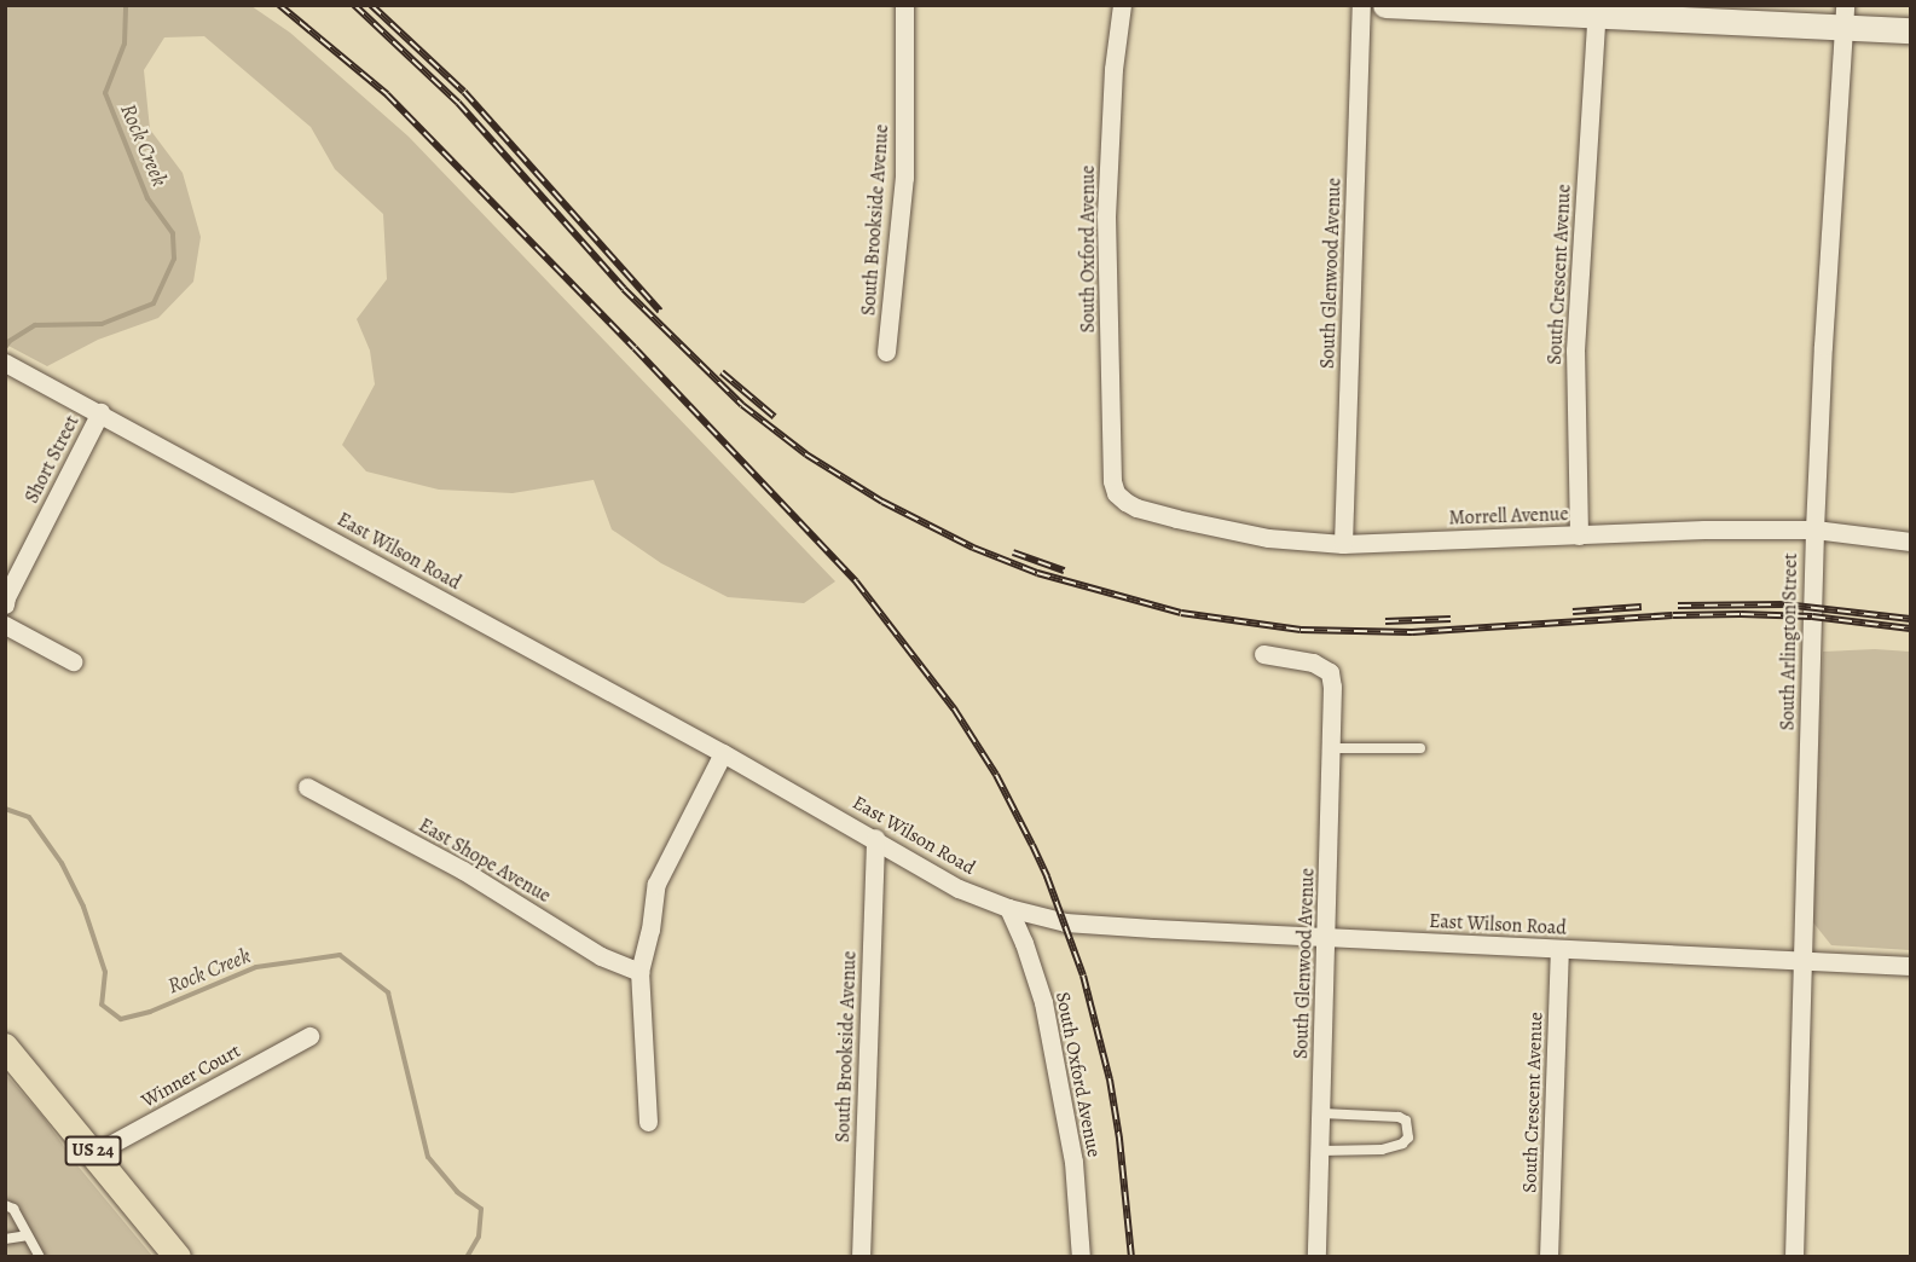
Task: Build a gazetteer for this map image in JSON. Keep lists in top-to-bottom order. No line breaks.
{"streets":{"main road":["US 24"],"street":["South Brookside Avenue","South Oxford Avenue","South Glenwood Avenue","South Crescent Avenue","Short Street","Morrell Avenue","East Wilson Road","South Arlington Street","East Shope Avenue","Winner Court"]},"crossings":[["South Brookside Avenue","East Wilson Road"],["South Oxford Avenue","Morrell Avenue"],["South Oxford Avenue","East Wilson Road"],["South Glenwood Avenue","Morrell Avenue"],["South Glenwood Avenue","East Wilson Road"],["South Crescent Avenue","Morrell Avenue"],["South Crescent Avenue","East Wilson Road"],["Short Street","East Wilson Road"],["Morrell Avenue","South Arlington Street"],["East Wilson Road","South Arlington Street"],["Winner Court","US 24"]],"water":["Rock Creek"]}
